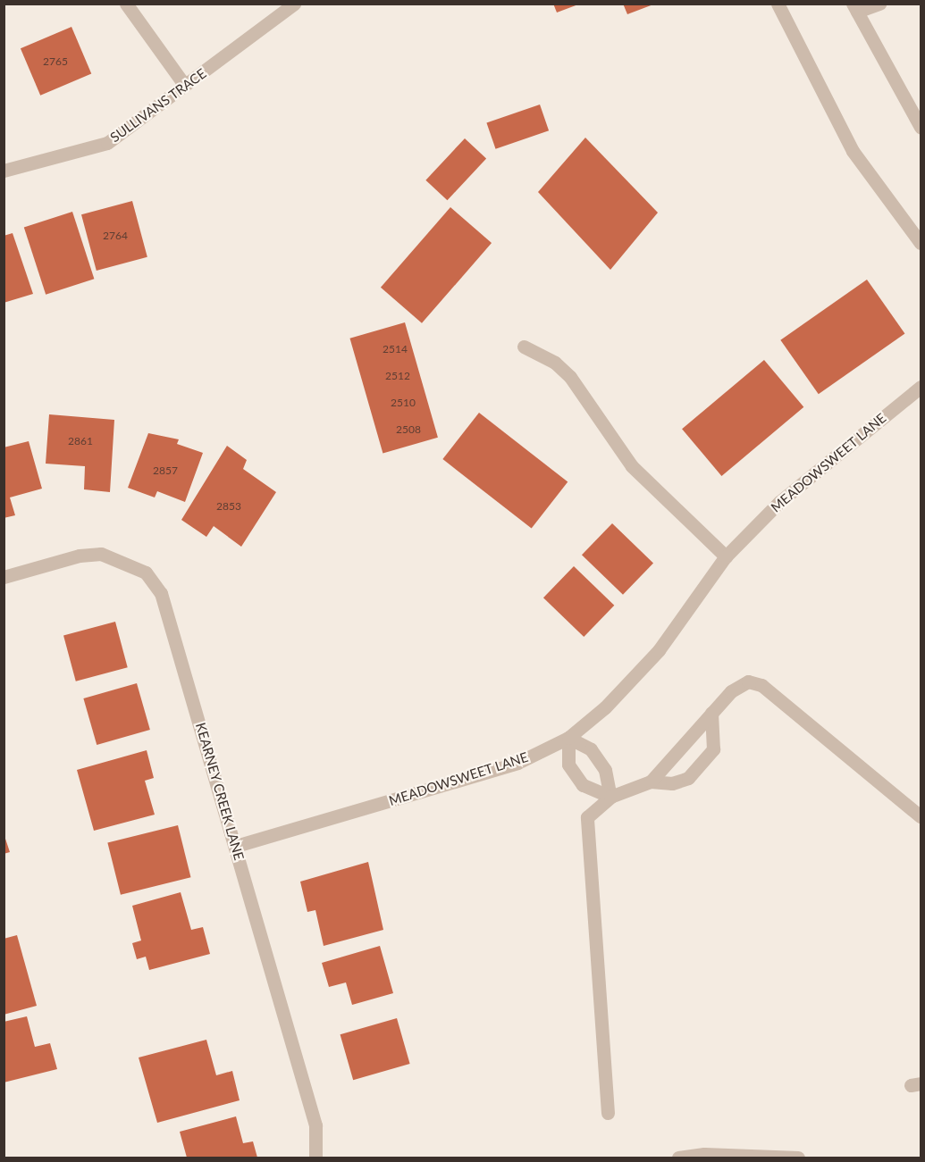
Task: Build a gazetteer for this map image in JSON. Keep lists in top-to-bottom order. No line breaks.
{"streets":{"street":["SULLIVANS TRACE","MEADOWSWEET LANE","KEARNEY CREEK LANE"]},"crossings":[["MEADOWSWEET LANE","KEARNEY CREEK LANE"]],"house_numbers":["2765","2764","2514","2512","2510","2508","2861","2857","2853"]}
